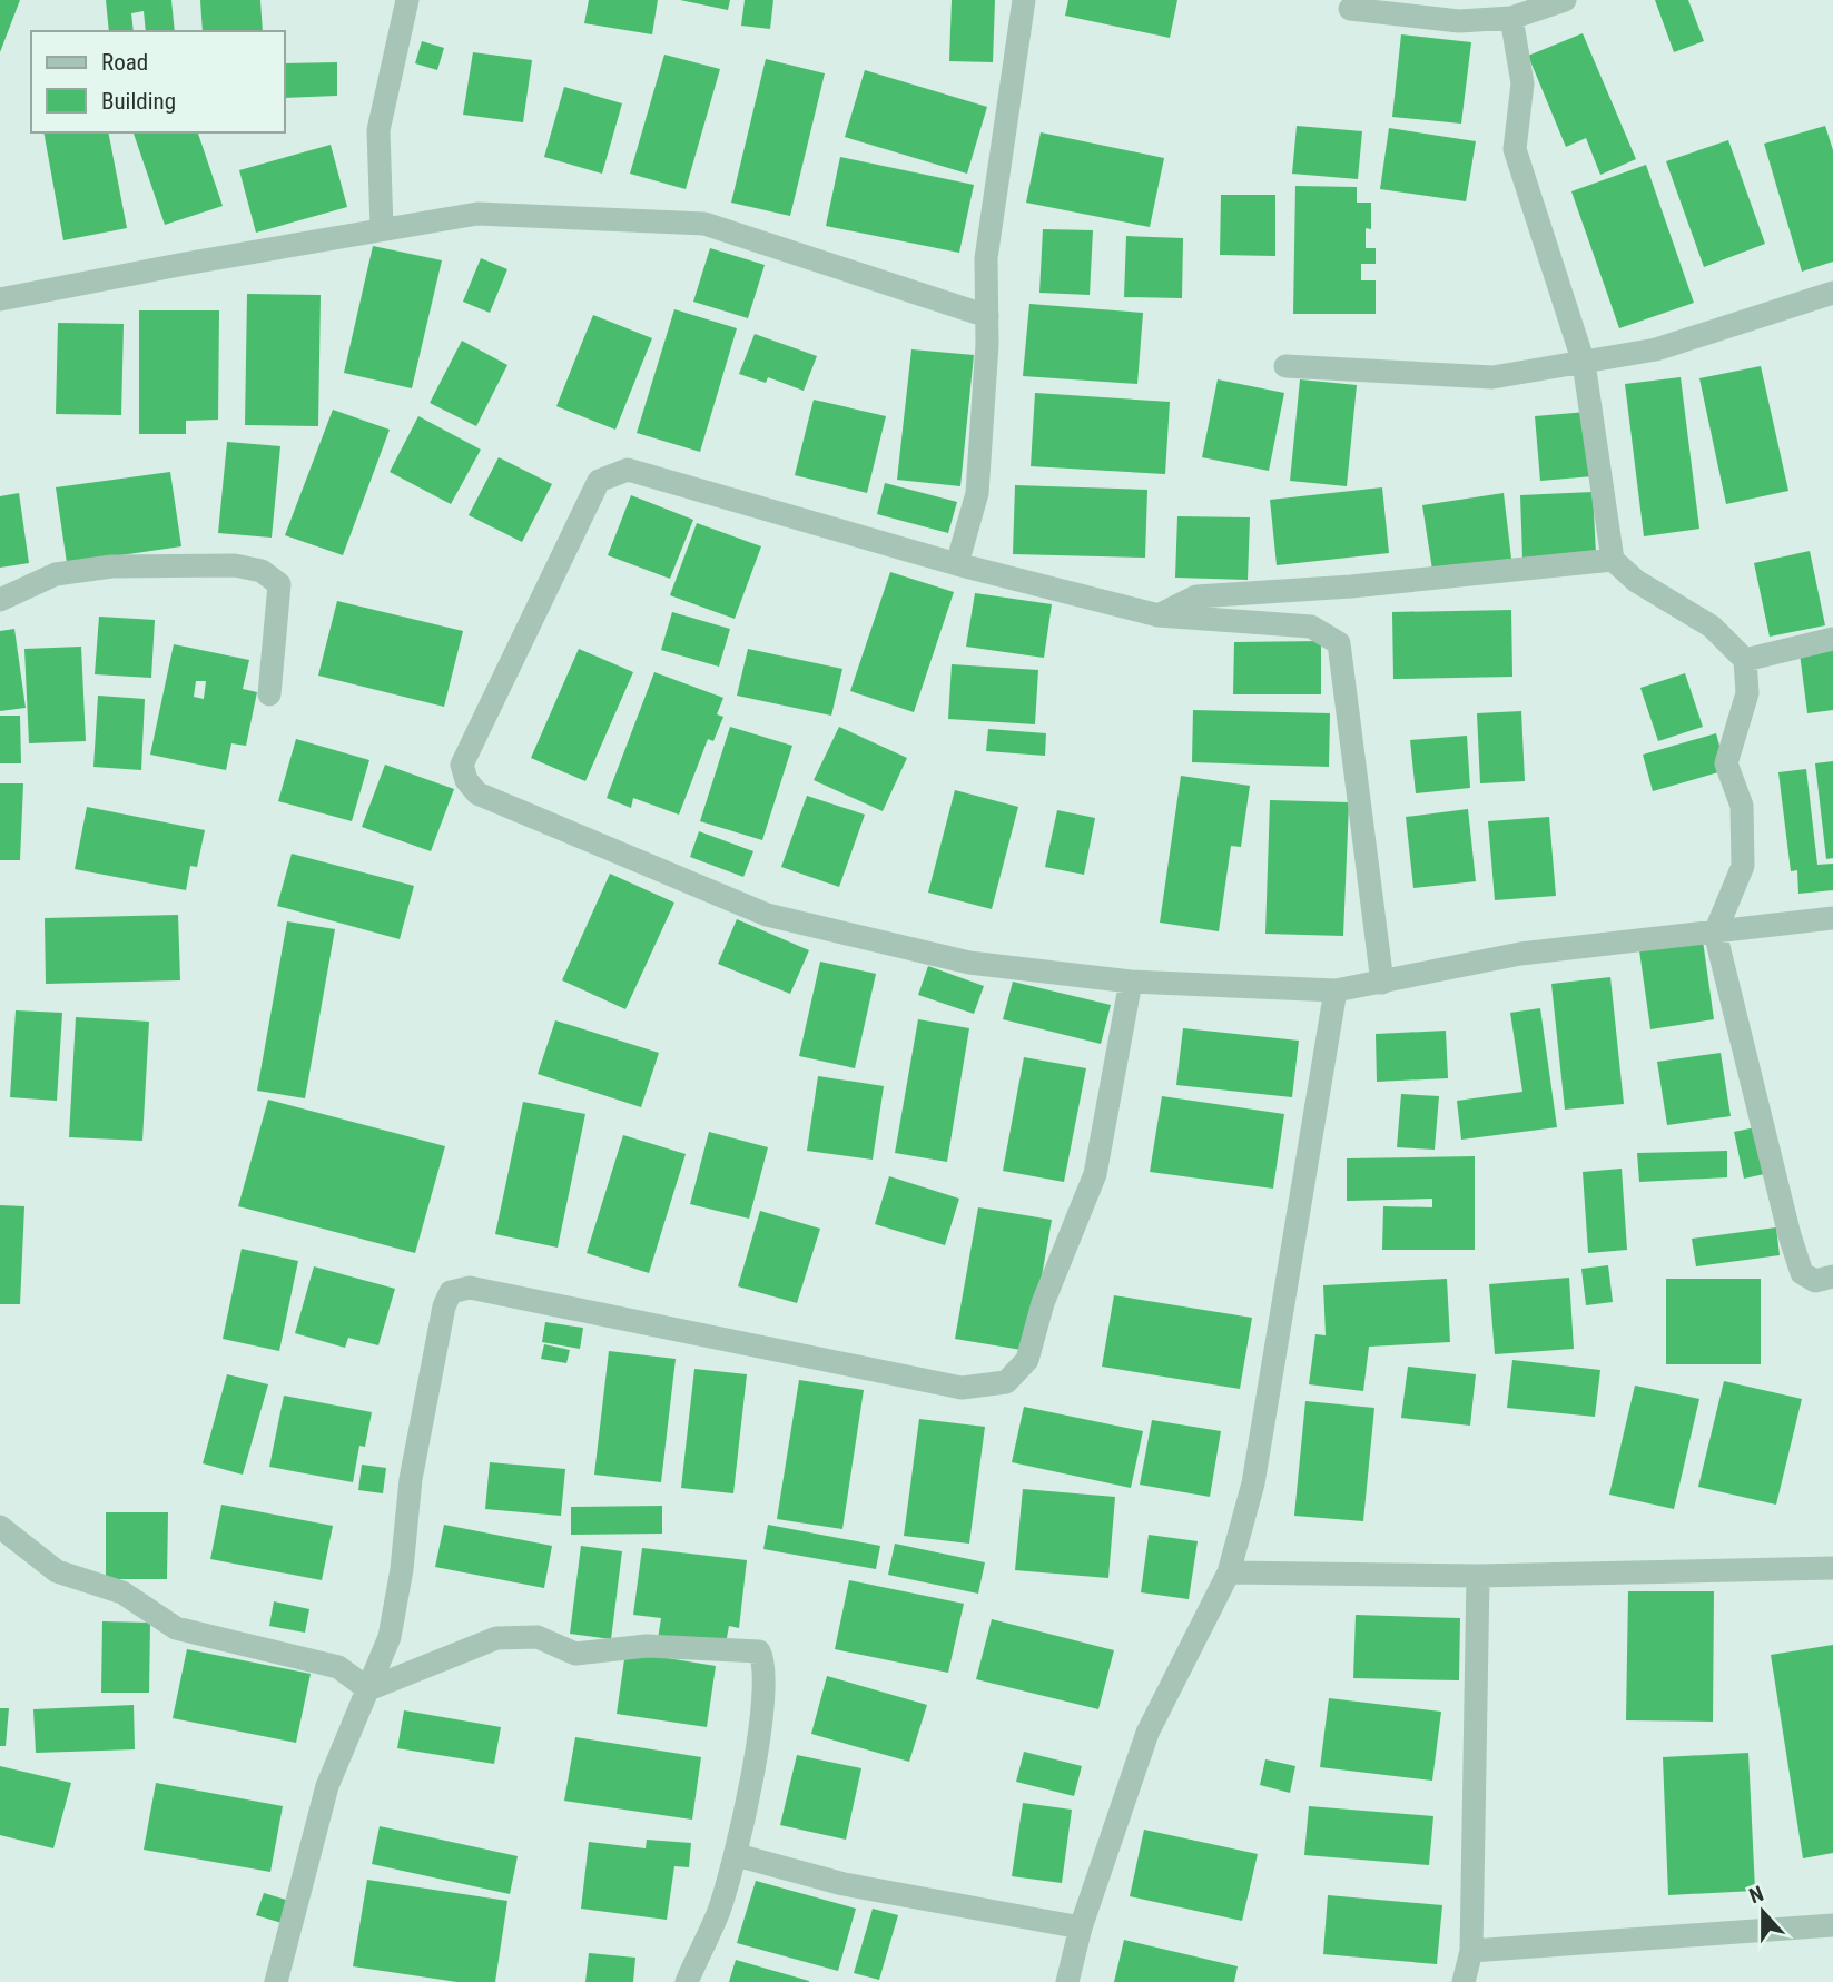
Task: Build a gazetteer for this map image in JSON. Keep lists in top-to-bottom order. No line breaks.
{"legend":["Road","Building"],"north":"top"}
